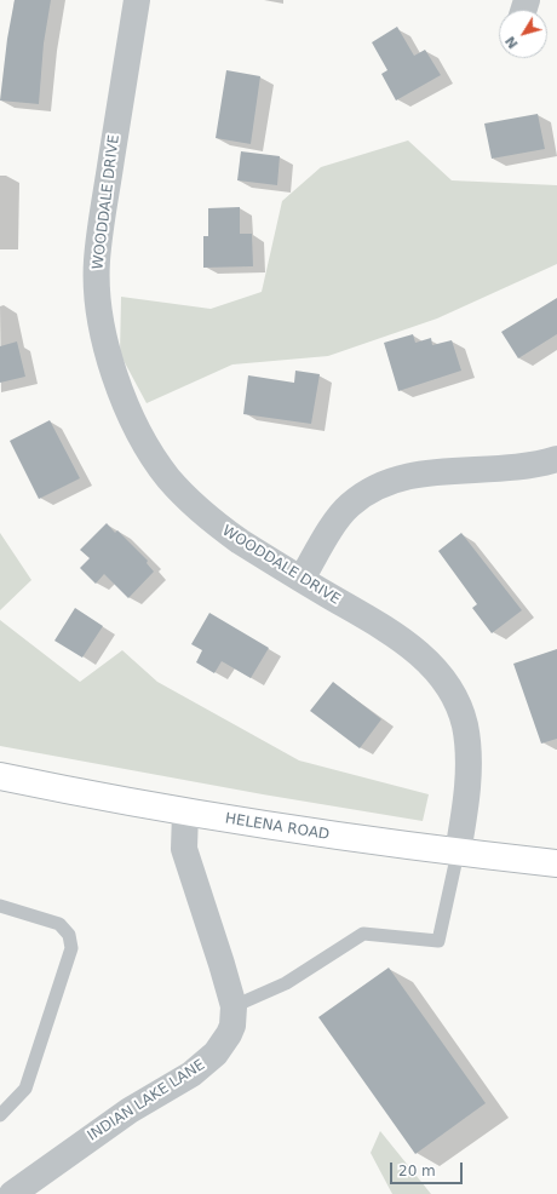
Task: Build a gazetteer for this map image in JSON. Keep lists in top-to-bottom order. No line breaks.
{"streets":{"main road":["HELENA ROAD"],"street":["WOODDALE DRIVE","INDIAN LAKE LANE"]},"crossings":[["WOODDALE DRIVE","HELENA ROAD"],["HELENA ROAD","INDIAN LAKE LANE"]],"scale_bar":"20 m","north":"bottom left"}
